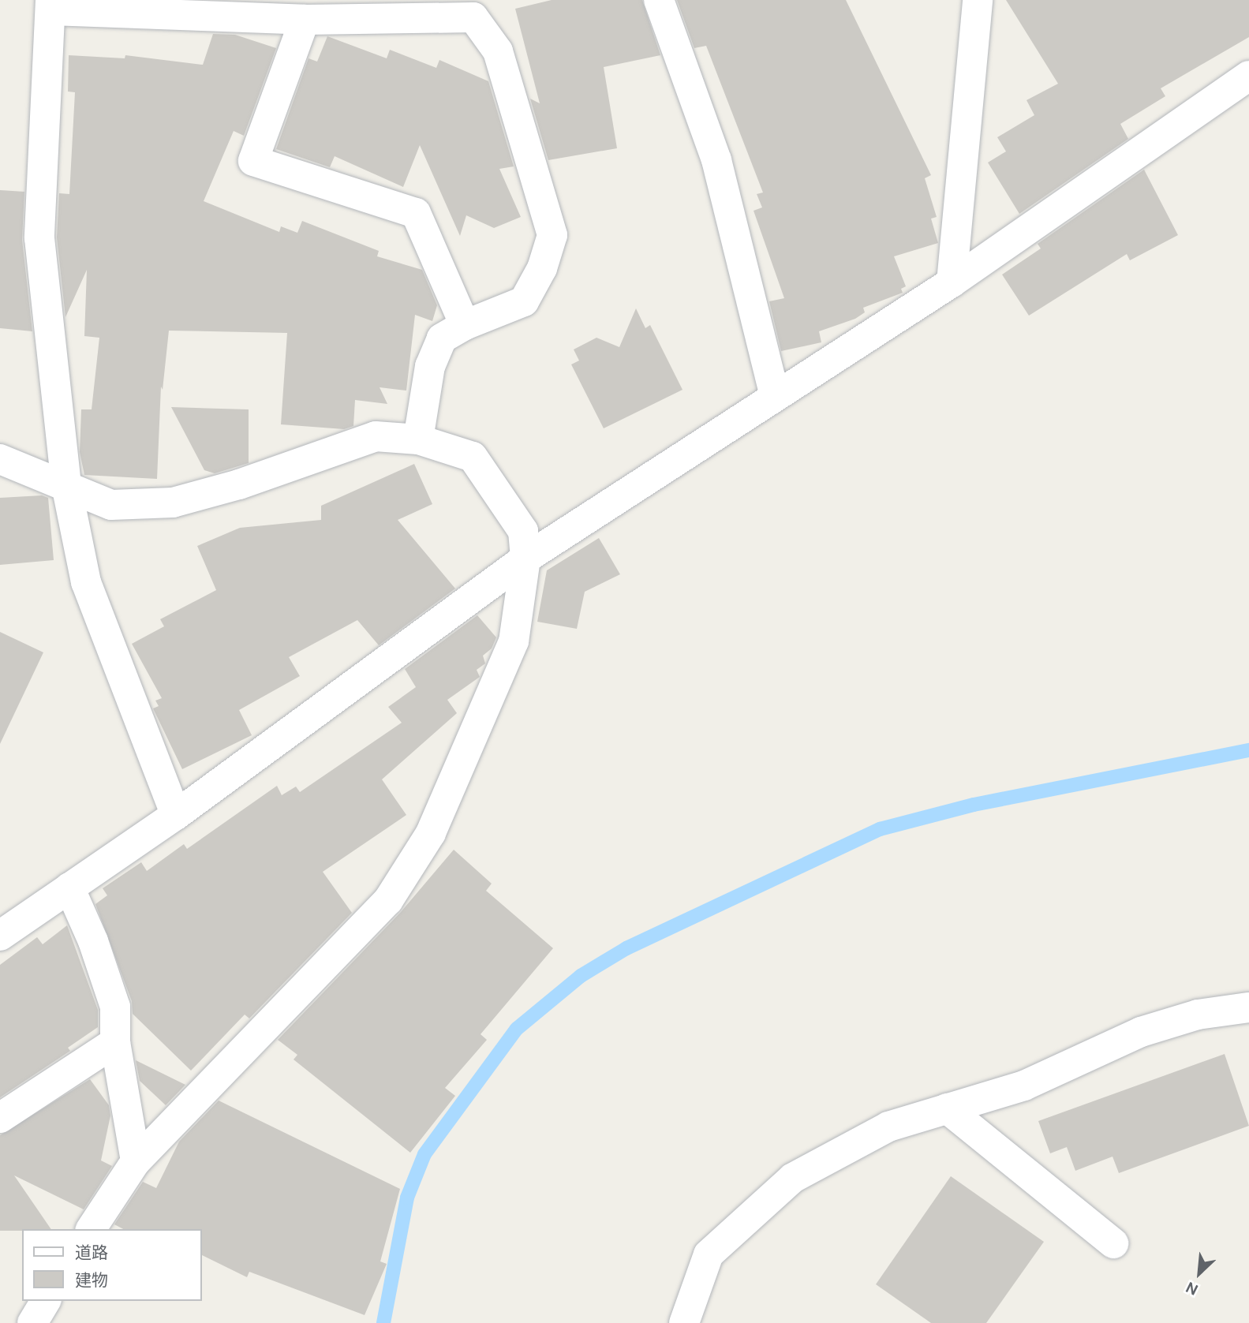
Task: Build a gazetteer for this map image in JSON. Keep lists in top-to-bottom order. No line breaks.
{"legend":["道路","建物"],"north":"bottom left"}
